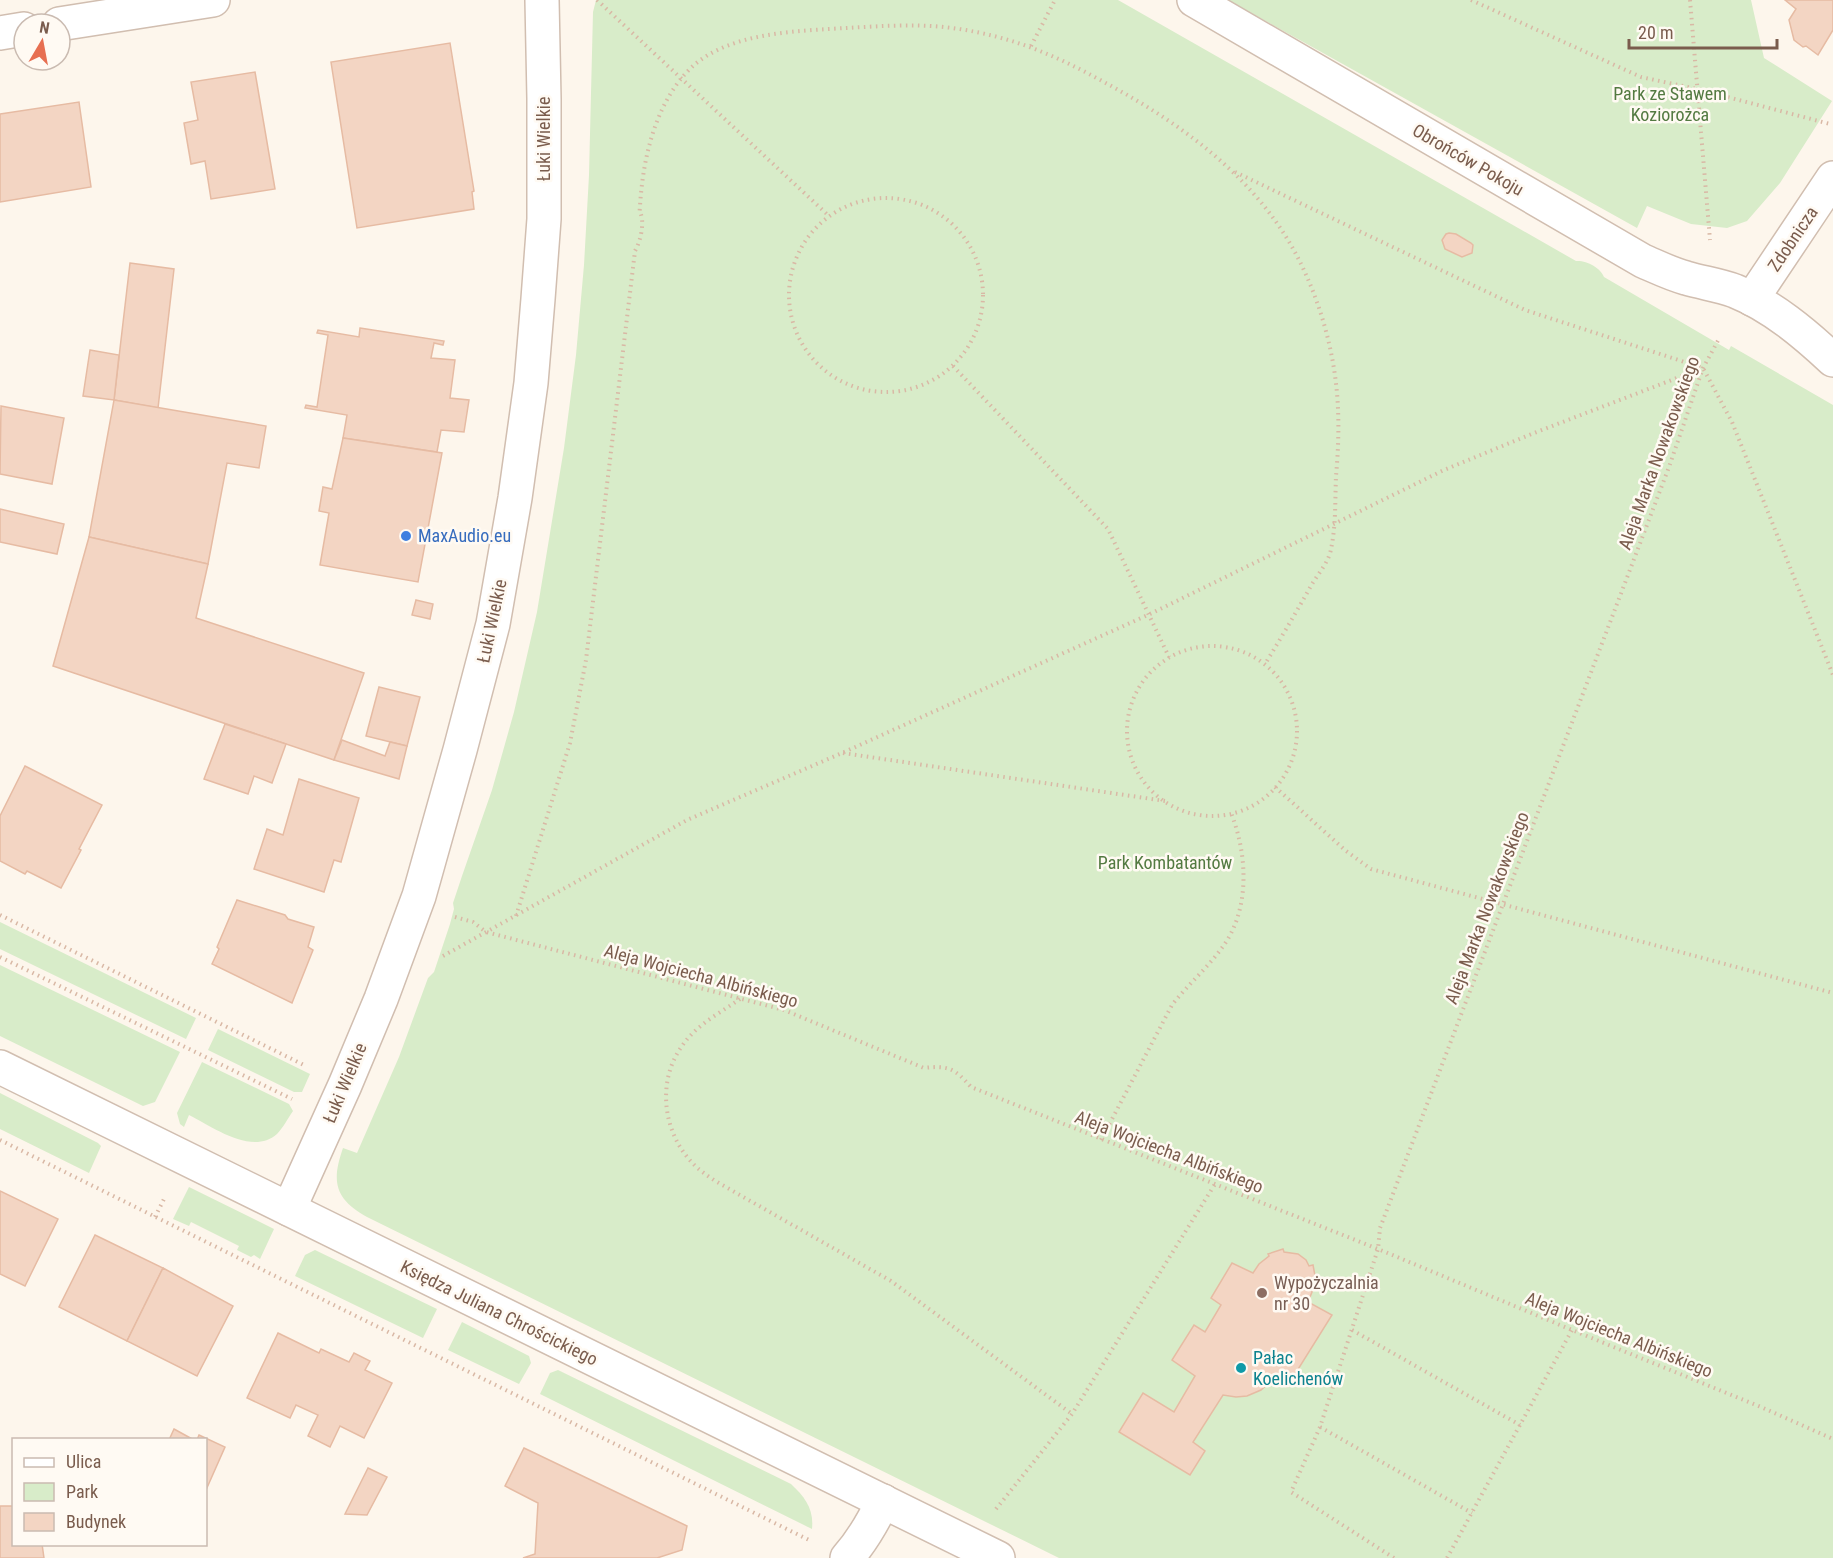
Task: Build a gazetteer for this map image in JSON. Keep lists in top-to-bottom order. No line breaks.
{"streets":{"street":["Łuki Wielkie","Obrońców Pokoju","Zdobnicza","Księdza Juliana Chrościckiego"],"path":["Aleja Marka Nowakowskiego","Aleja Wojciecha Albińskiego"]},"crossings":[["Łuki Wielkie","Księdza Juliana Chrościckiego"],["Obrońców Pokoju","Zdobnicza"],["Aleja Marka Nowakowskiego","Aleja Wojciecha Albińskiego"]],"parks":["Park ze Stawem Koziorożca","Park Kombatantów"],"places":["MaxAudio.eu","Wypożyczalnia nr 30","Pałac Koelichenów"],"legend":["Ulica","Park","Budynek"],"scale_bar":"20 m","north":"top"}
